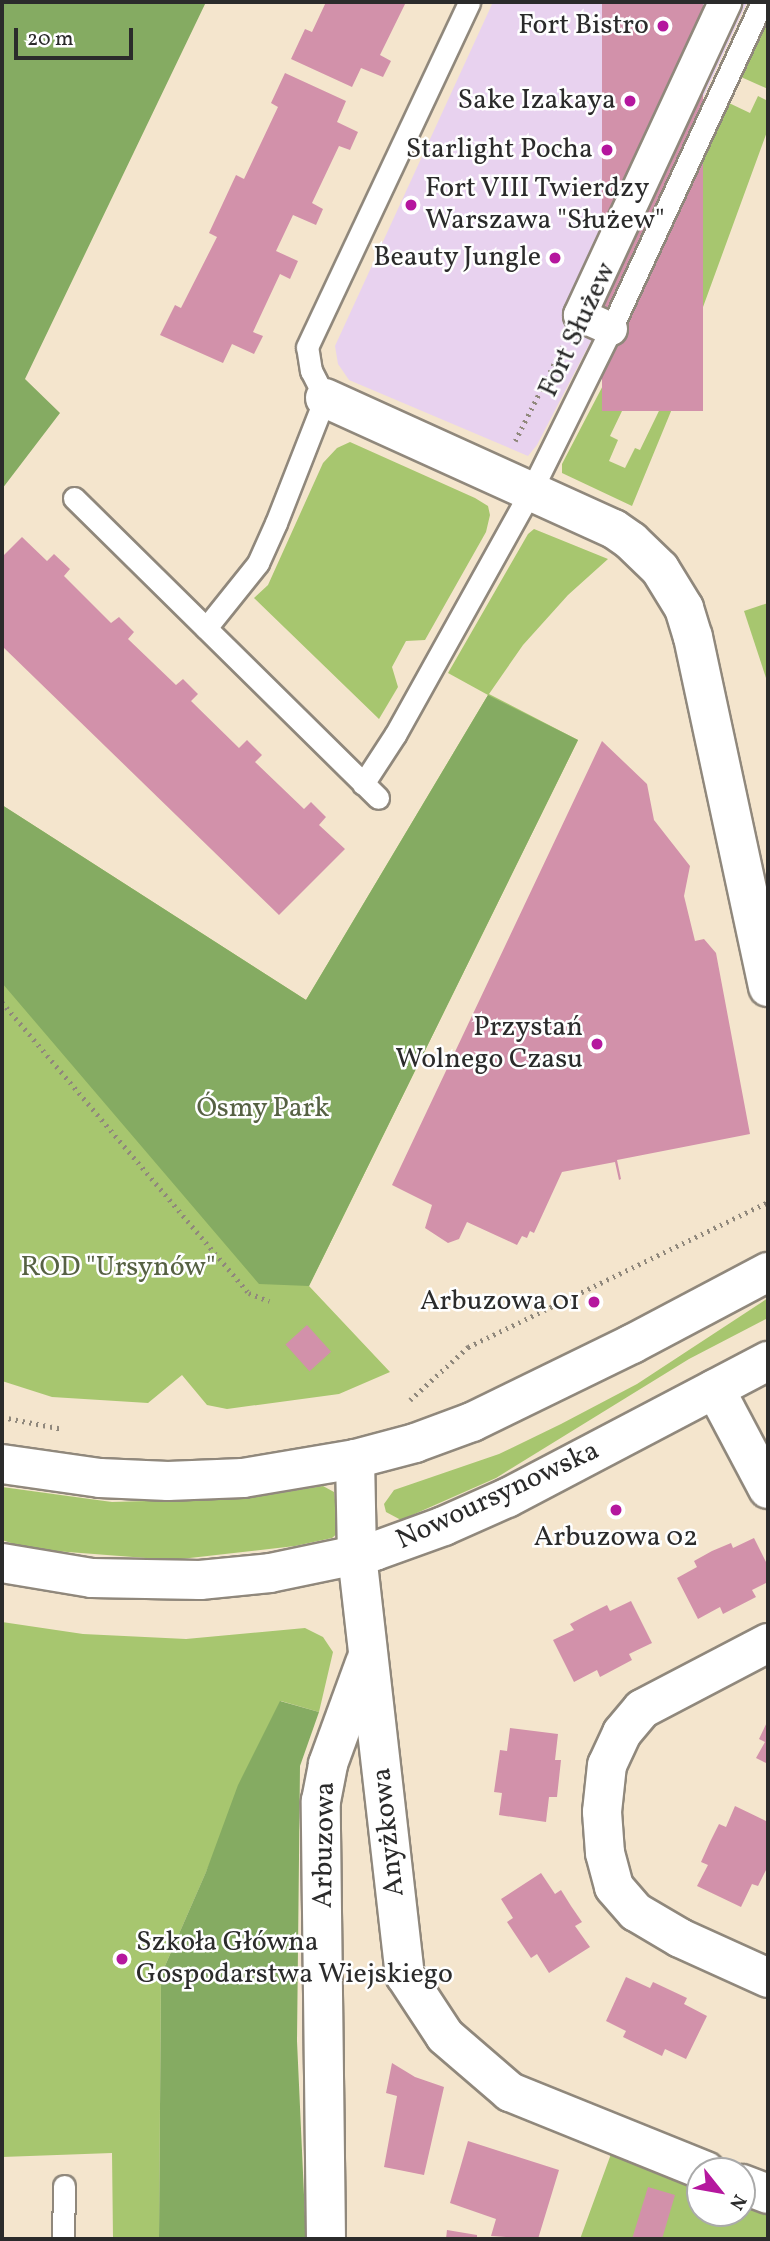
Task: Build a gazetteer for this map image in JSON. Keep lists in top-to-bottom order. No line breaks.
{"streets":{"street":["Nowoursynowska","Anyżkowa","Arbuzowa"],"lane":["Fort Służew"]},"crossings":[["Nowoursynowska","Arbuzowa"],["Anyżkowa","Arbuzowa"]],"parks":["Ósmy Park","ROD \"Ursynów\""],"places":["Fort Bistro","Sake Izakaya","Starlight Pocha","Fort VIII Twierdzy Warszawa \"Służew\"","Beauty Jungle","Przystań Wolnego Czasu","Arbuzowa 01","Arbuzowa 02","Szkoła Główna Gospodarstwa Wiejskiego"],"scale_bar":"20 m","north":"bottom right"}
